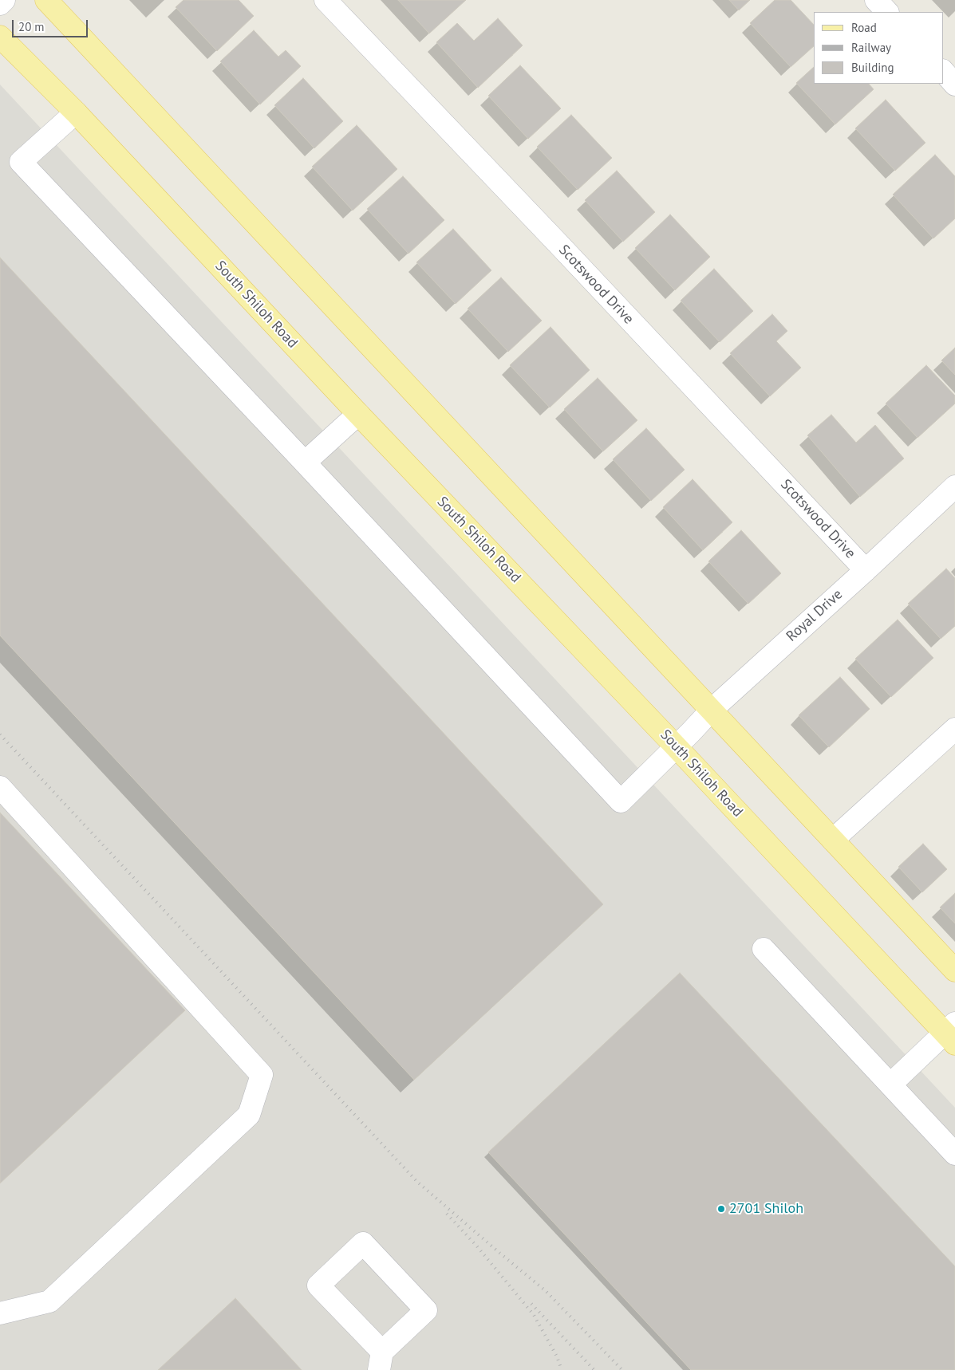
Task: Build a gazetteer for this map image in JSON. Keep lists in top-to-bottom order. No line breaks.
{"streets":{"main road":["South Shiloh Road"],"street":["Scotswood Drive","Royal Drive"]},"crossings":[["Scotswood Drive","Royal Drive"],["South Shiloh Road","Royal Drive"]],"places":["2701 Shiloh"],"legend":["Road","Railway","Building"],"scale_bar":"20 m"}
